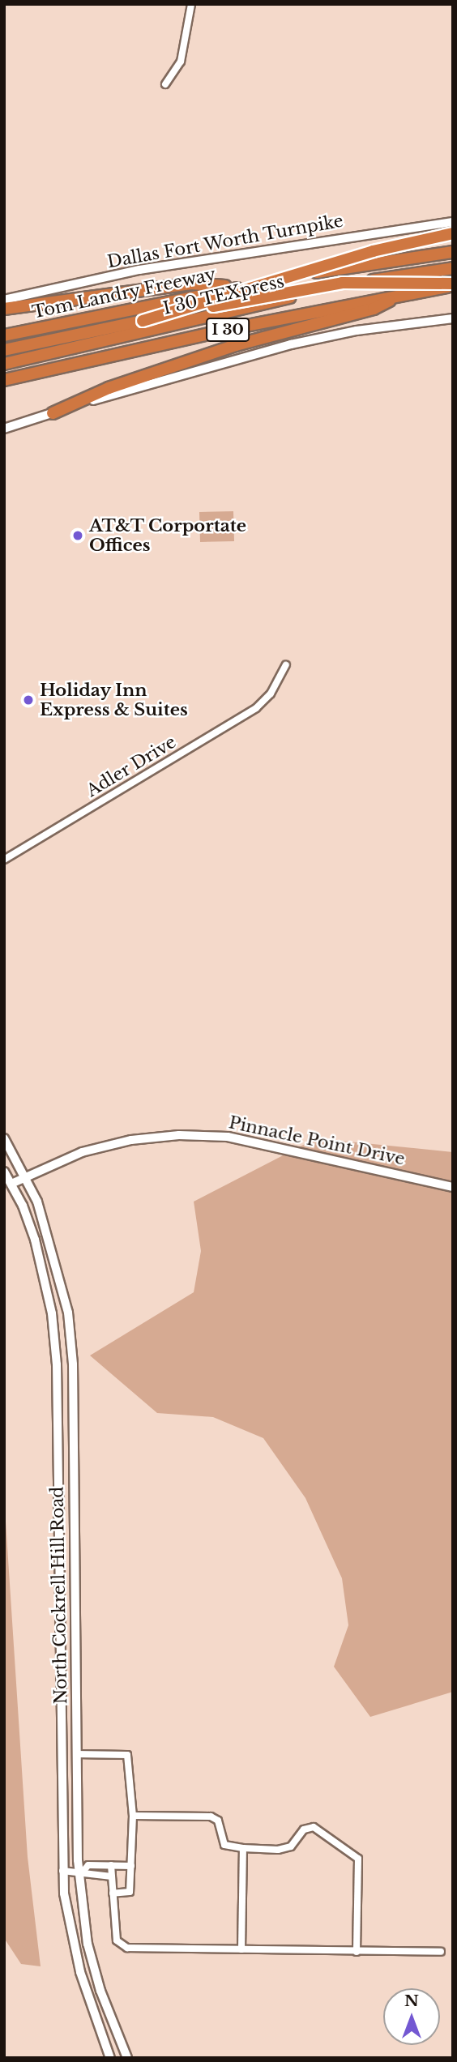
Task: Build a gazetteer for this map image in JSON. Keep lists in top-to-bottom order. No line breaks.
{"streets":{"highway":["Tom Landry Freeway","I 30 TEXpress","I 30"],"main road":["Dallas Fort Worth Turnpike","Pinnacle Point Drive","North Cockrell Hill Road"],"street":["Adler Drive"]},"crossings":[["Pinnacle Point Drive","North Cockrell Hill Road"]],"places":["AT&T Corportate Offices","Holiday Inn Express & Suites"],"north":"top"}
